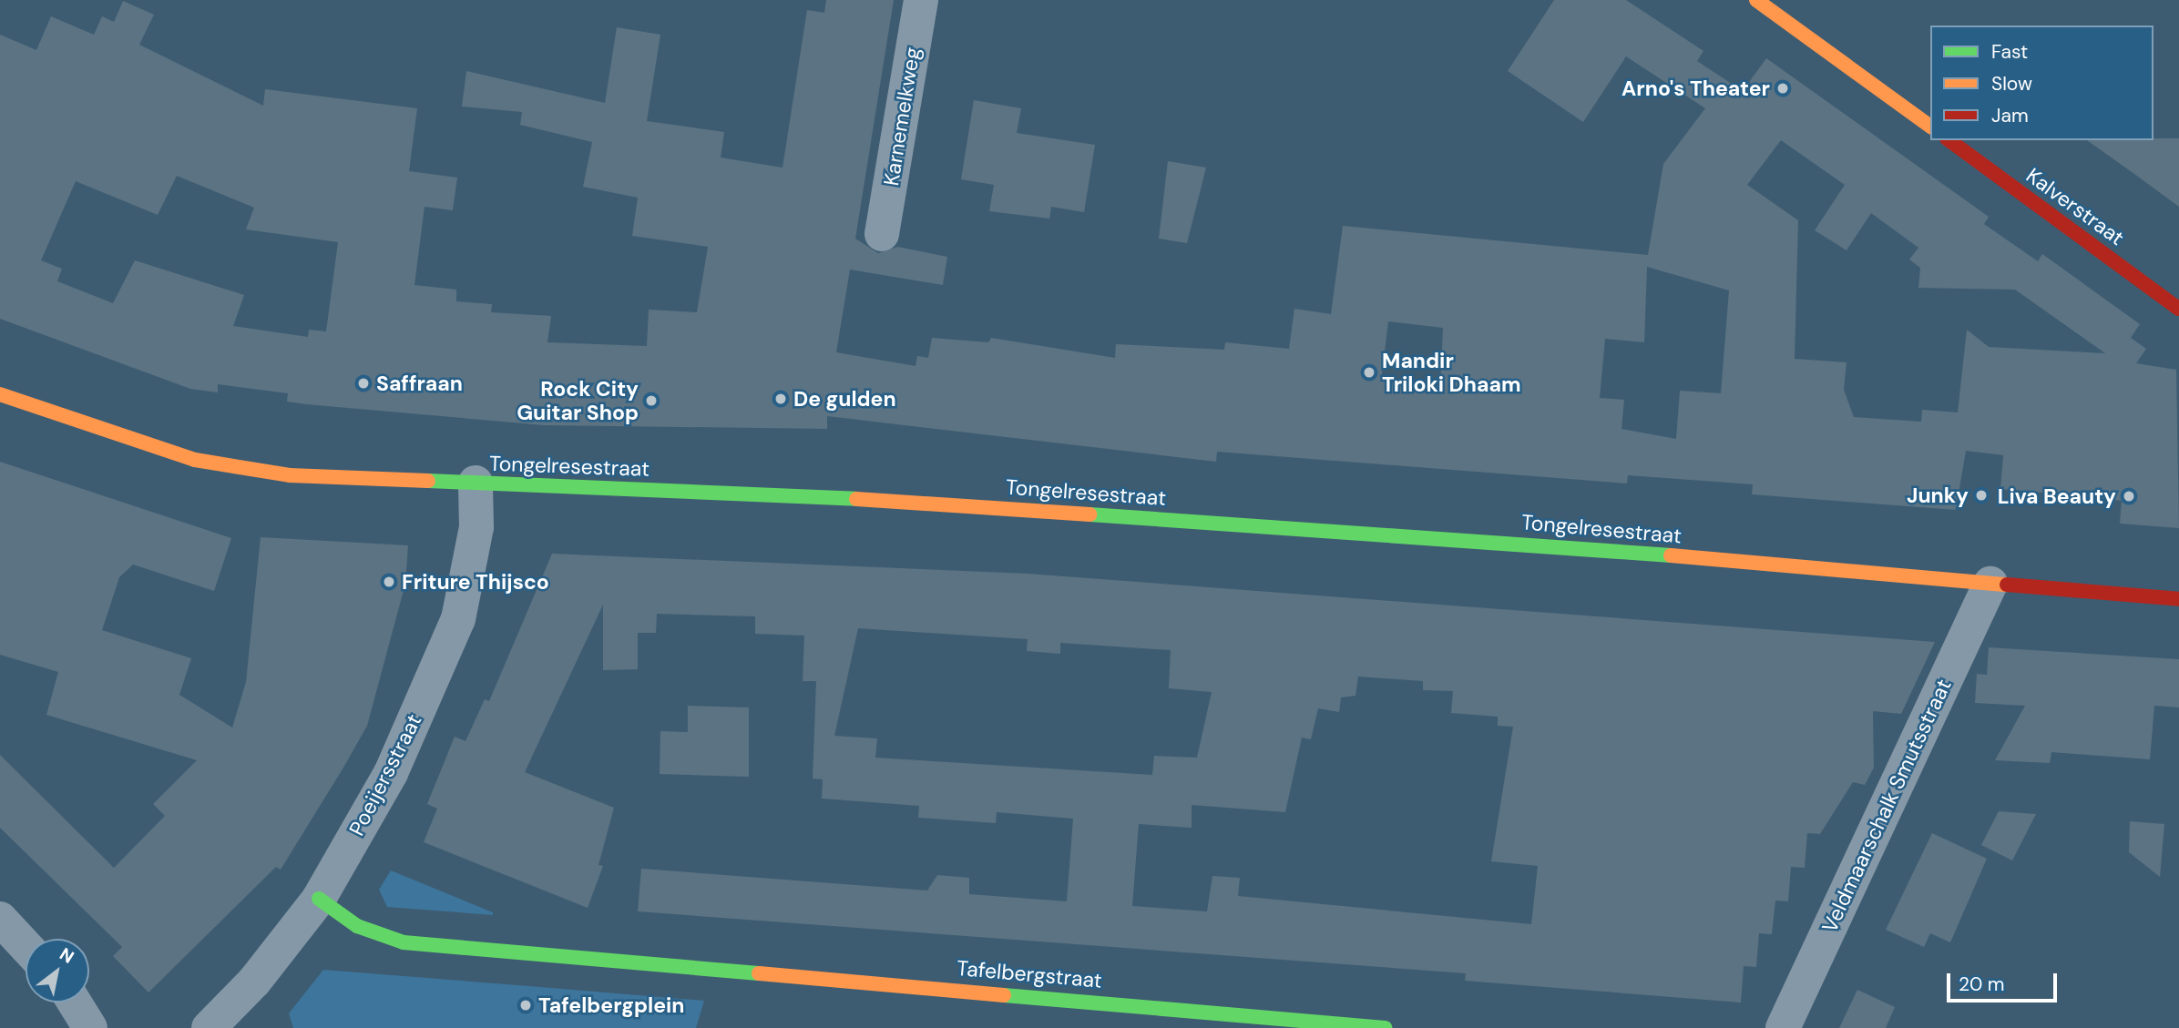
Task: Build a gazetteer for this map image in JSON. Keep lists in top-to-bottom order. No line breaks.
{"streets":{"main road":["Kalverstraat","Tongelresestraat","Tafelbergstraat"],"street":["Karnemelkweg","Poeijersstraat","Veldmaarschalk Smutsstraat"]},"crossings":[["Tongelresestraat","Poeijersstraat"],["Tongelresestraat","Veldmaarschalk Smutsstraat"],["Poeijersstraat","Tafelbergstraat"]],"places":["Arno's Theater","Mandir Triloki Dhaam","Saffraan","De gulden","Rock City Guitar Shop","Junky","Liva Beauty","Friture Thijsco","Tafelbergplein"],"legend":["Fast","Slow","Jam"],"scale_bar":"20 m","north":"top right"}
